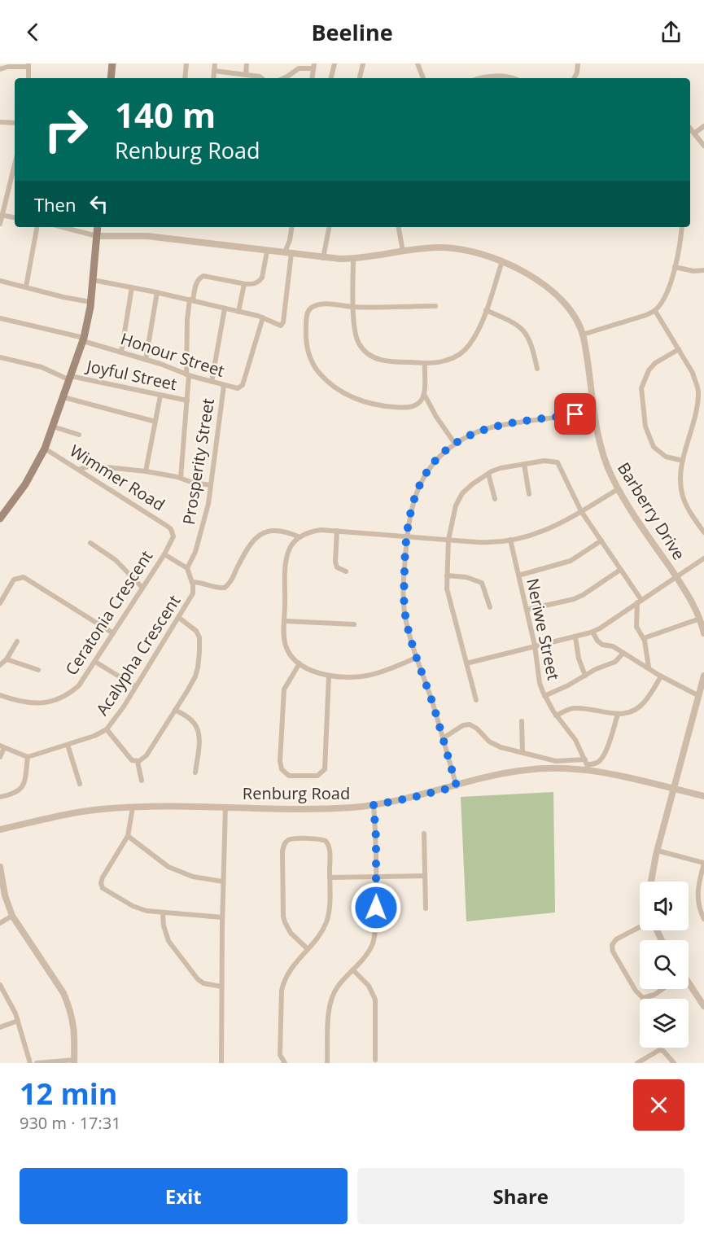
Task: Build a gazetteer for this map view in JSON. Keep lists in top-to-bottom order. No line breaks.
{"streets":{"street":["Honour Street","Joyful Street","Prosperity Street","Wimmer Road","Barberry Drive","Ceratonia Crescent","Neriwe Street","Acalypha Crescent","Renburg Road"]},"crossings":[["Honour Street","Prosperity Street"],["Prosperity Street","Acalypha Crescent"],["Wimmer Road","Ceratonia Crescent"],["Neriwe Street","Renburg Road"]],"page":{"header":"Beeline","turn":["140 m","Renburg Road"],"then":"Then","heading":["12 min","930 m · 17:31"],"buttons":["Exit","Share"]}}
